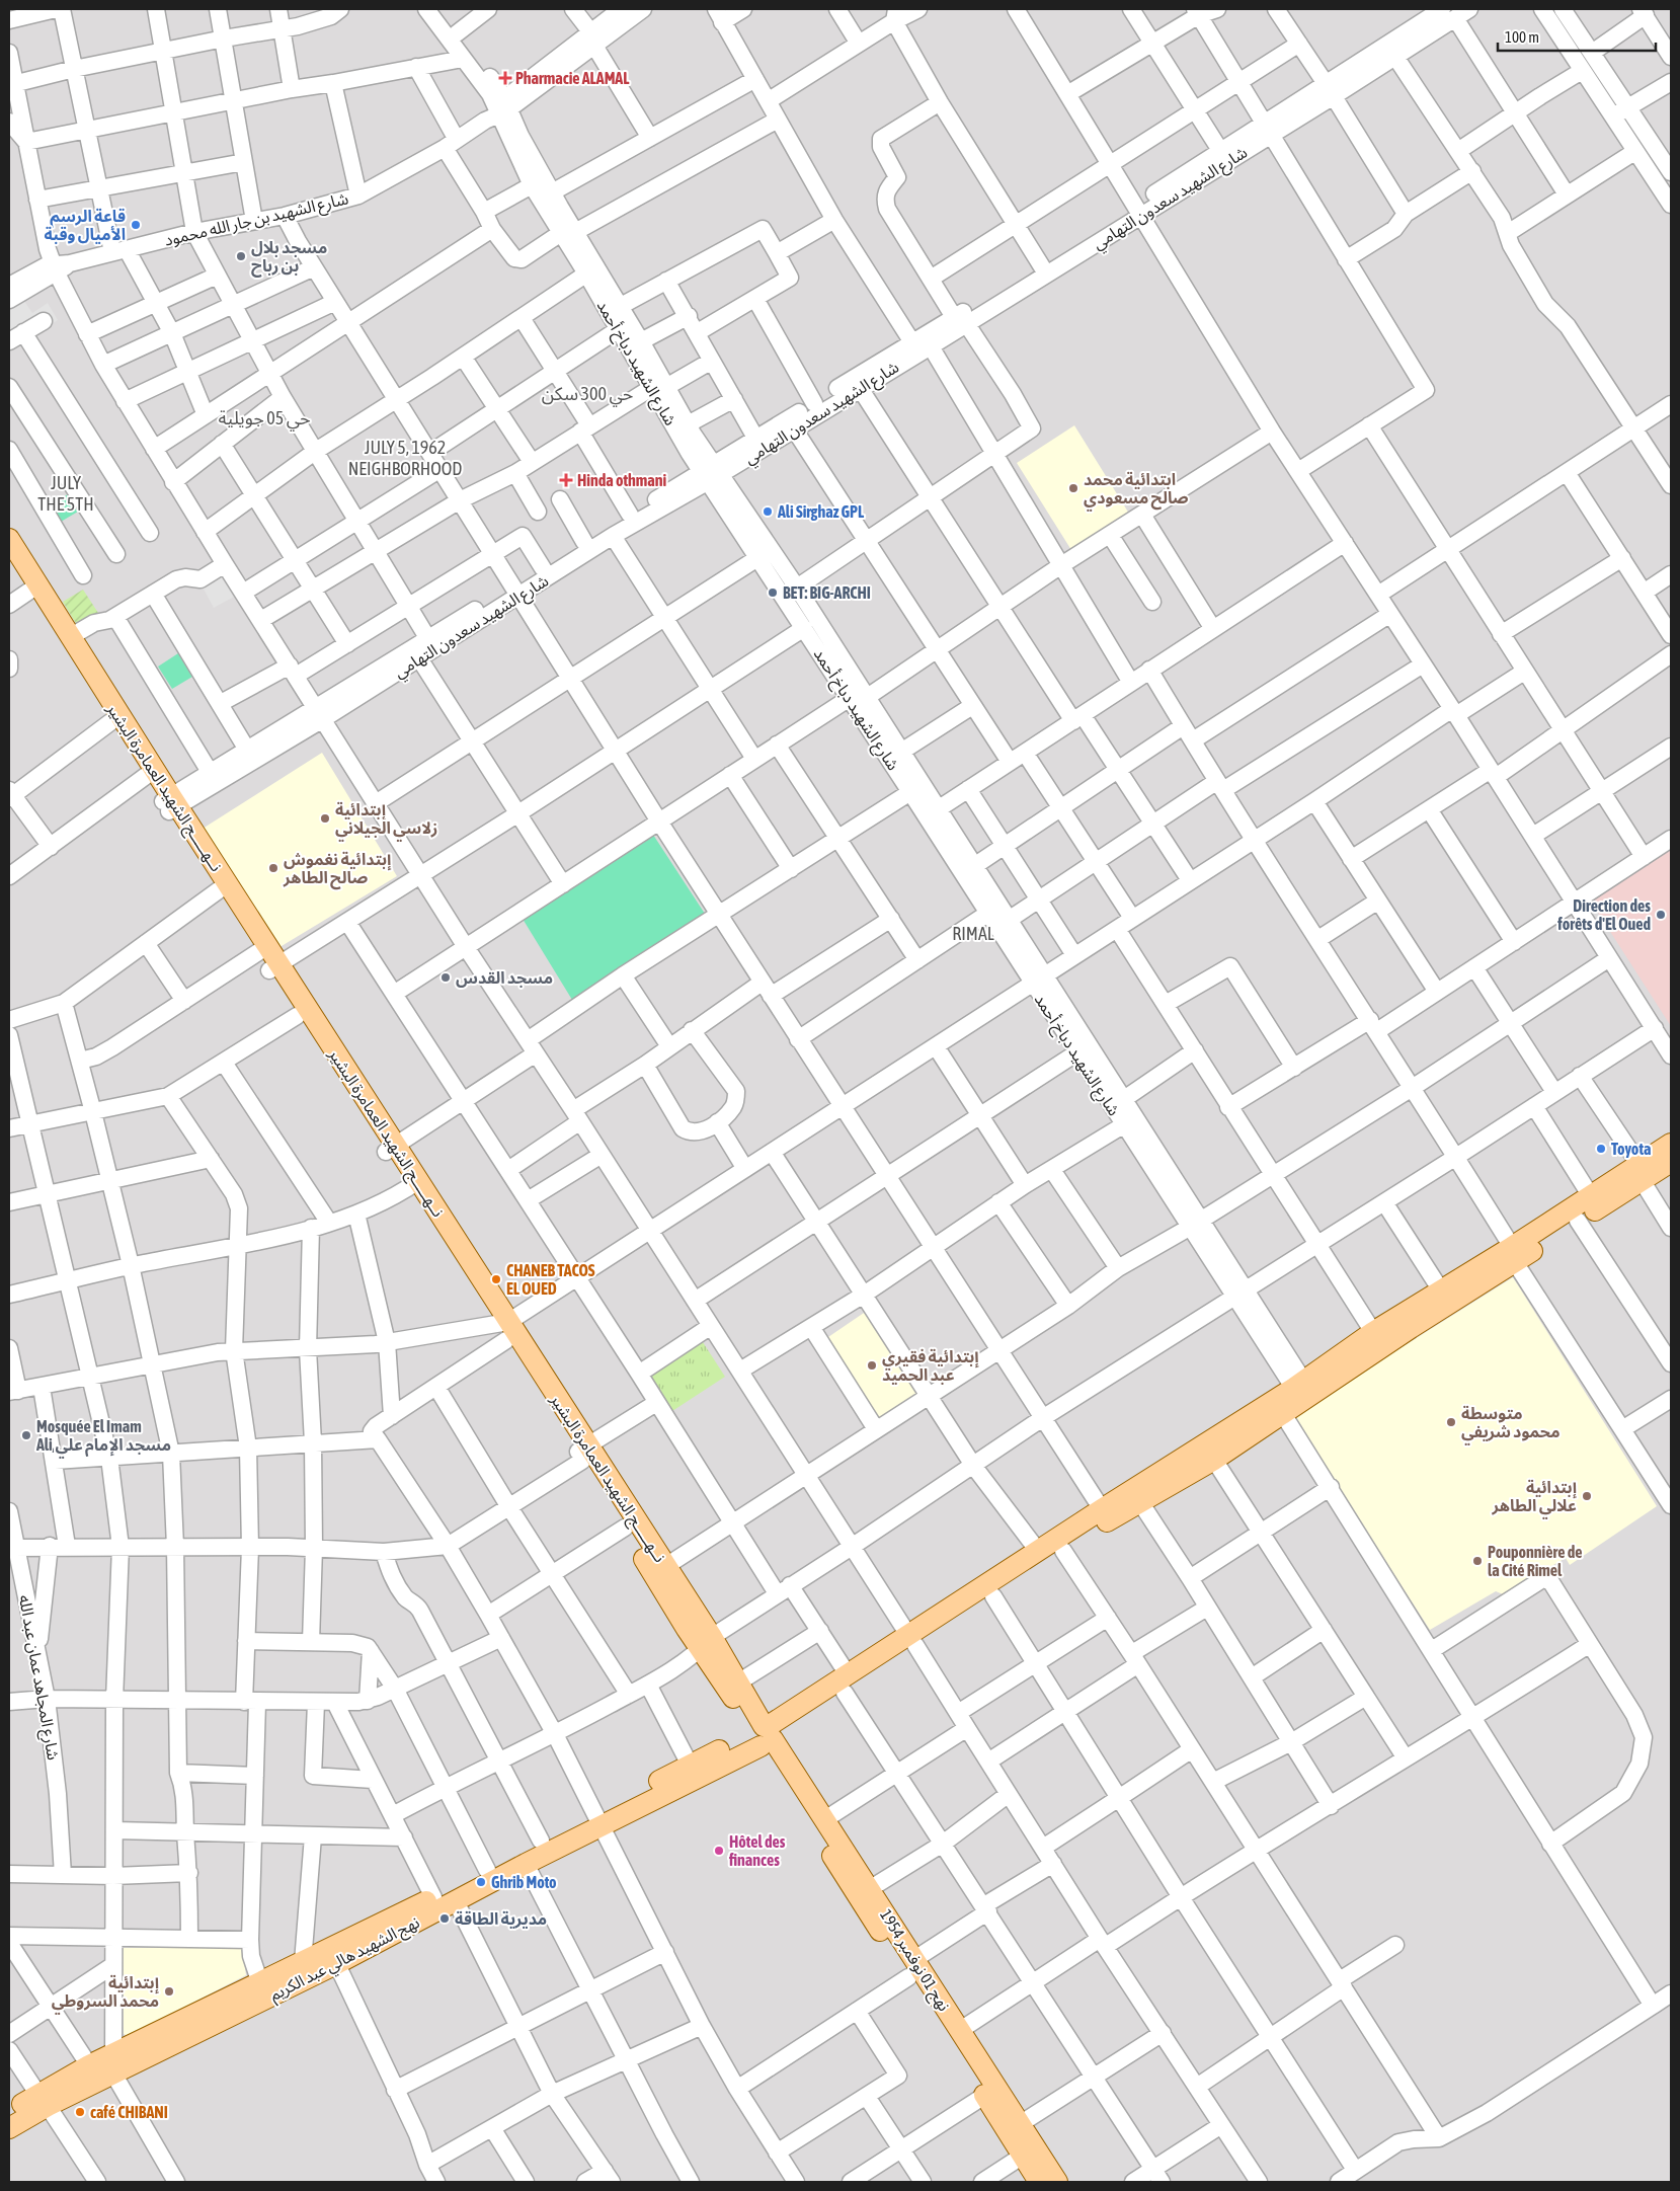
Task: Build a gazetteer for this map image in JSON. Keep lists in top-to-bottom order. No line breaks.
{"streets":{"main road":["نــهـــــج الشهيد العمامرة البشير","نهج الشهيد هالي عبد الكريم","نهج 01 نوفمبر 1954"],"street":["شارع الشهيد سعدون التهامي","شارع الشهيد بن جار الله محمود","شارع الشهيد دباخ أحمد","شارع المجاهد عمان عبد الله"]},"crossings":[["شارع الشهيد سعدون التهامي","شارع الشهيد دباخ أحمد"],["شارع الشهيد سعدون التهامي","نــهـــــج الشهيد العمامرة البشير"],["شارع الشهيد بن جار الله محمود","شارع الشهيد دباخ أحمد"],["نــهـــــج الشهيد العمامرة البشير","نهج الشهيد هالي عبد الكريم"],["نــهـــــج الشهيد العمامرة البشير","نهج 01 نوفمبر 1954"],["نهج الشهيد هالي عبد الكريم","نهج 01 نوفمبر 1954"]],"districts":["حي 300 سكن","حي 05 جويلية","JULY 5, 1962 NEIGHBORHOOD","JULY THE 5TH","RIMAL"],"places":{"health":["Pharmacie ALAMAL","Hinda othmani"],"other":["قاعة الرسم الأميال وقبة","مسجد بلال بن رباح","ابتدائية محمد صالح مسعودي","Ali Sirghaz GPL","BET: BIG-ARCHI","إبتدائية زلاسي الجيلاني","إبتدائية نغموش صالح الطاهر","Direction des forêts d'El Oued","مسجد القدس","Toyota","CHANEB TACOS EL OUED","إبتدائية فقيري عبد الحميد","متوسطة محمود شريفي","Mosquée El Imam Ali,مسجد الإمام علي","إبتدائية علالي الطاهر","Pouponnière de la Cité Rimel","Hôtel des finances","Ghrib Moto","مديرية الطاقة","إبتدائية محمد السروطي","café CHIBANI"]},"scale_bar":"100 m"}
